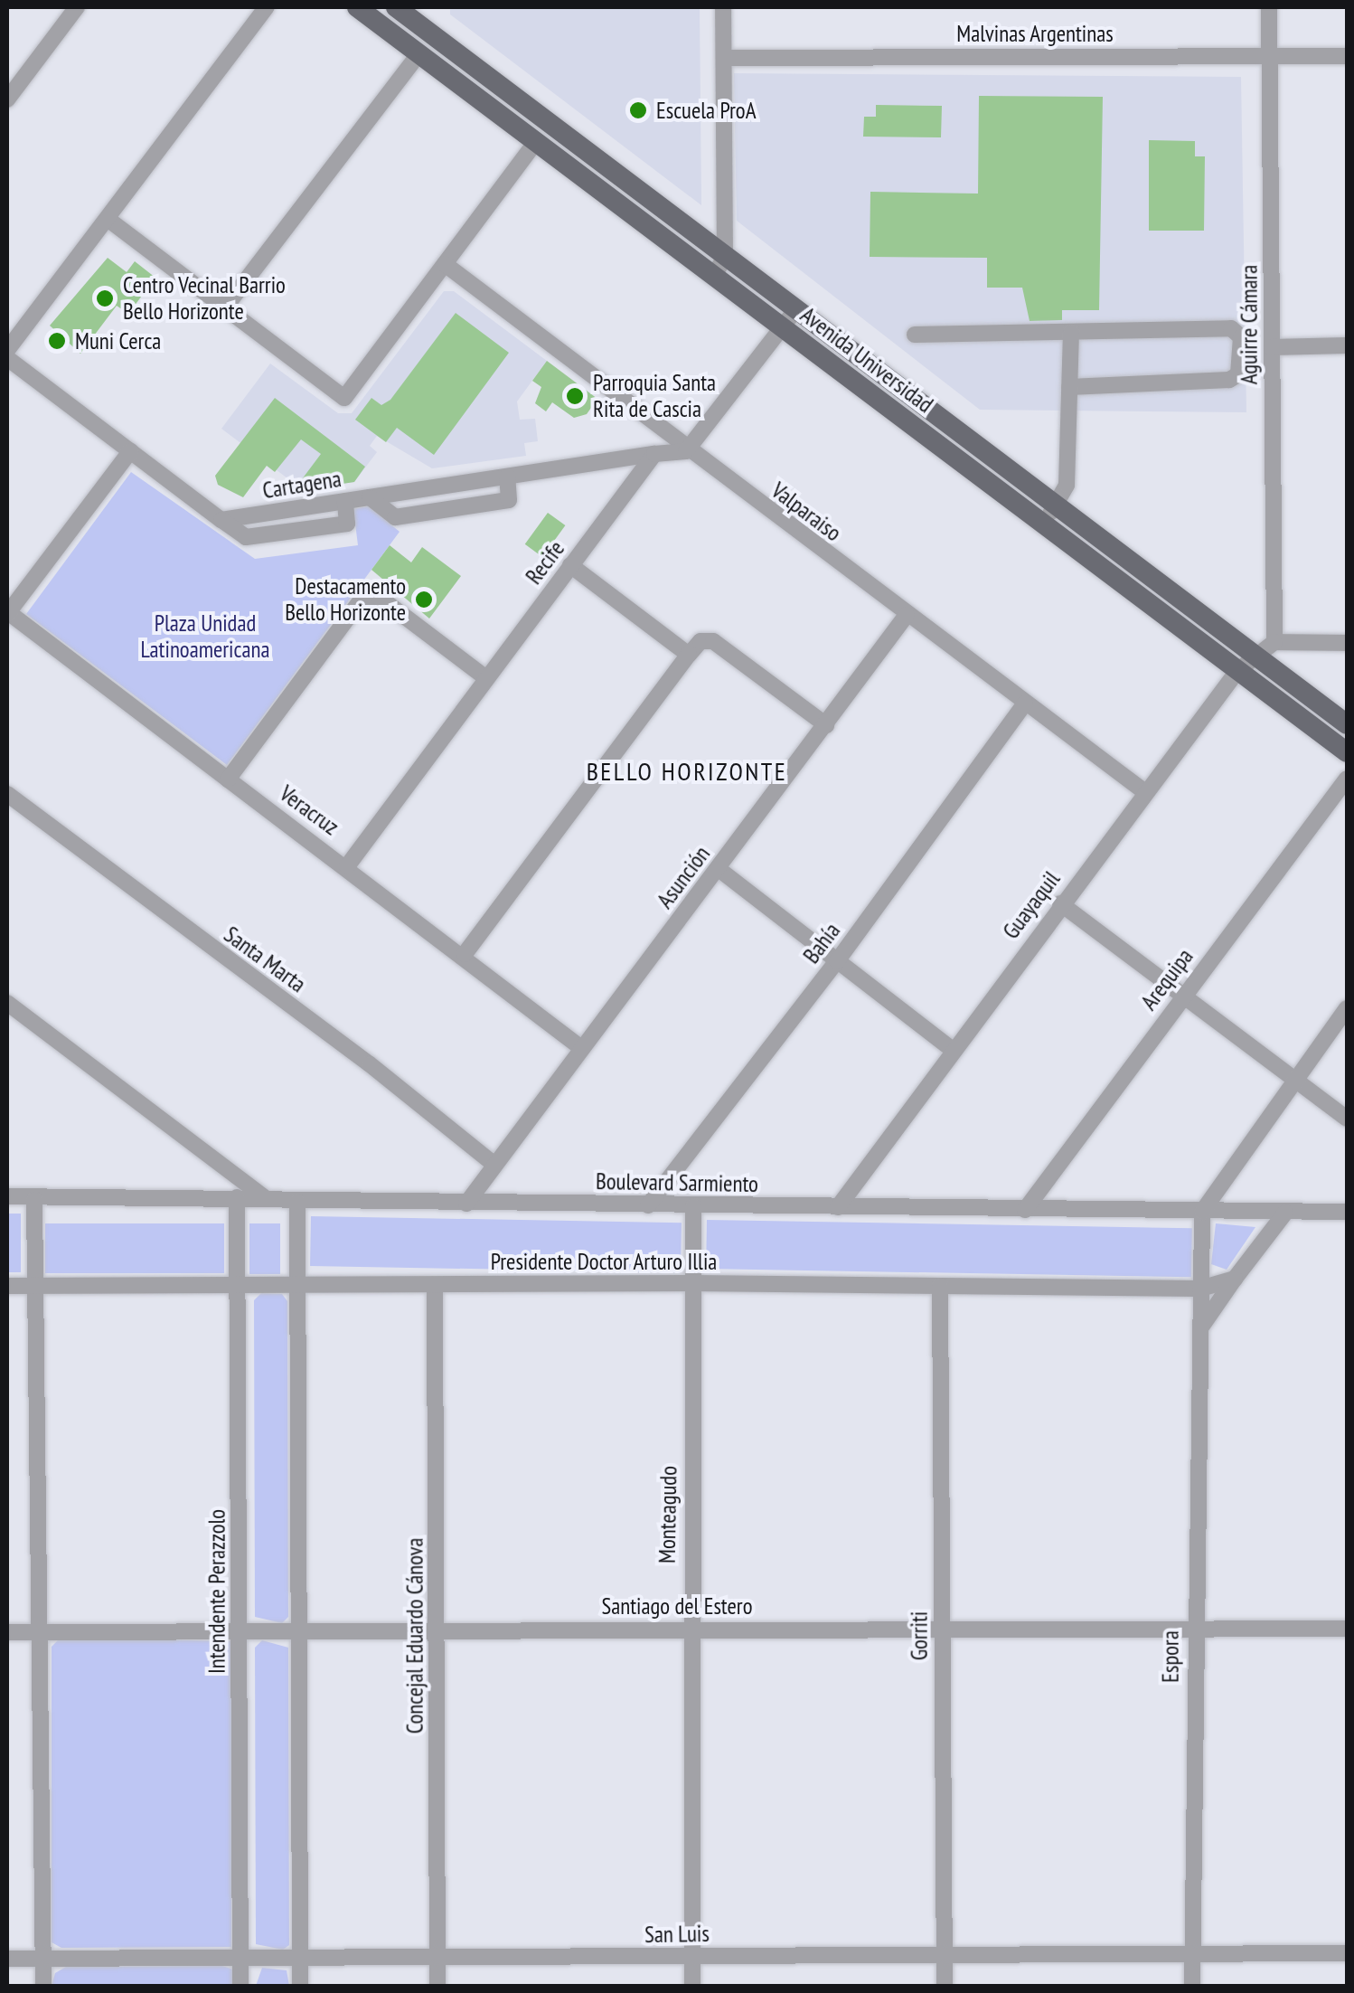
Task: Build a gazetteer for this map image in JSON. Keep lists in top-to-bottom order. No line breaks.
{"streets":{"main road":["Avenida Universidad"],"street":["Malvinas Argentinas","Aguirre Cámara","Cartagena","Valparaiso","Recife","Veracruz","Asunción","Guayaquil","Bahía","Santa Marta","Arequipa","Boulevard Sarmiento","Presidente Doctor Arturo Illia","Monteagudo","Intendente Perazzolo","Santiago del Estero","Concejal Eduardo Cánova","Gorriti","Espora","San Luis"]},"crossings":[["Malvinas Argentinas","Aguirre Cámara"],["Aguirre Cámara","Guayaquil"],["Avenida Universidad","Guayaquil"],["Cartagena","Recife"],["Valparaiso","Asunción"],["Valparaiso","Guayaquil"],["Valparaiso","Bahía"],["Recife","Veracruz"],["Veracruz","Asunción"],["Asunción","Santa Marta"],["Asunción","Boulevard Sarmiento"],["Guayaquil","Boulevard Sarmiento"],["Bahía","Boulevard Sarmiento"],["Arequipa","Boulevard Sarmiento"],["Boulevard Sarmiento","Monteagudo"],["Boulevard Sarmiento","Intendente Perazzolo"],["Boulevard Sarmiento","Espora"],["Presidente Doctor Arturo Illia","Monteagudo"],["Presidente Doctor Arturo Illia","Intendente Perazzolo"],["Presidente Doctor Arturo Illia","Concejal Eduardo Cánova"],["Presidente Doctor Arturo Illia","Gorriti"],["Presidente Doctor Arturo Illia","Espora"],["Monteagudo","Santiago del Estero"],["Monteagudo","San Luis"],["Intendente Perazzolo","Santiago del Estero"],["Intendente Perazzolo","San Luis"],["Santiago del Estero","Concejal Eduardo Cánova"],["Santiago del Estero","Gorriti"],["Santiago del Estero","Espora"],["Concejal Eduardo Cánova","San Luis"],["Gorriti","San Luis"],["Espora","San Luis"]],"districts":["BELLO HORIZONTE"],"parks":["Plaza Unidad Latinoamericana"],"places":["Escuela ProA","Centro Vecinal Barrio Bello Horizonte","Muni Cerca","Parroquia Santa Rita de Cascia","Destacamento Bello Horizonte"]}
